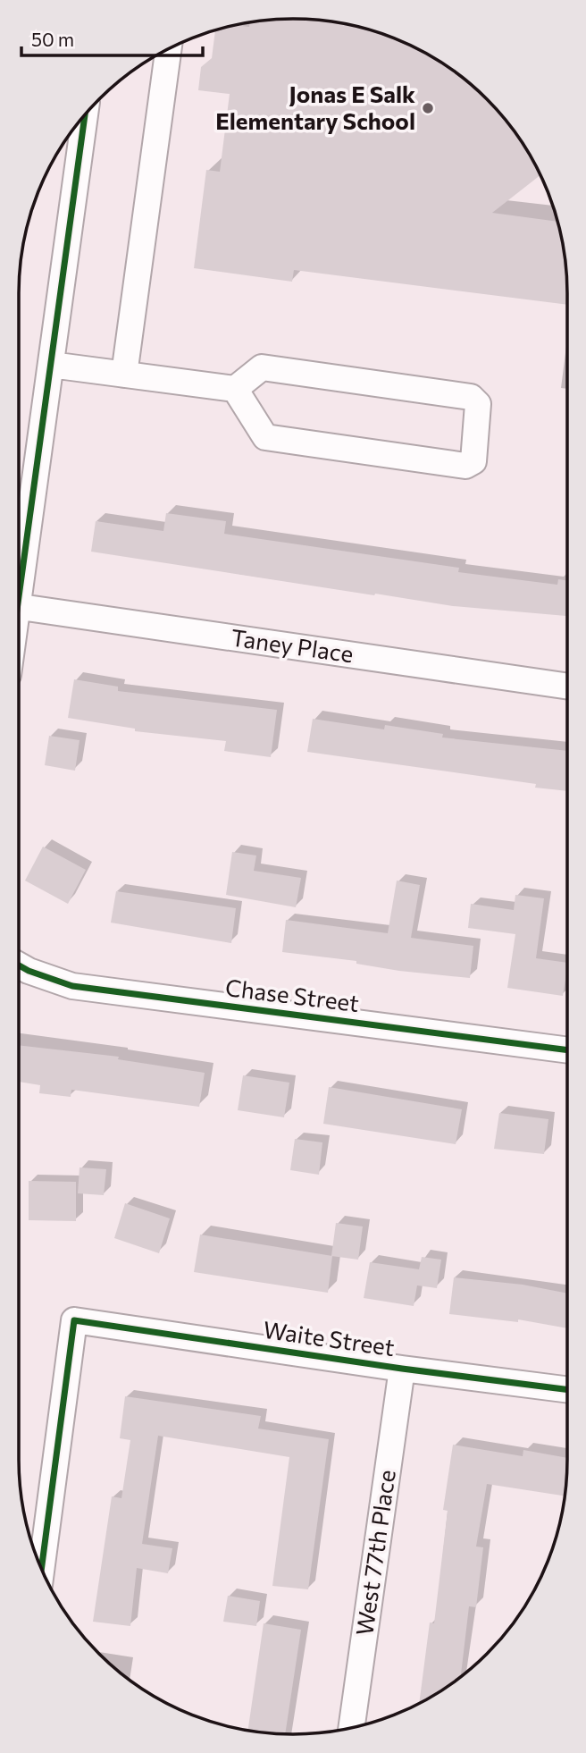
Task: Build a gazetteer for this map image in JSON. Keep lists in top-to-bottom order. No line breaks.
{"streets":{"street":["Taney Place","Chase Street","Waite Street","West 77th Place"]},"crossings":[["Waite Street","West 77th Place"]],"places":["Jonas E Salk Elementary School"],"scale_bar":"50 m"}
